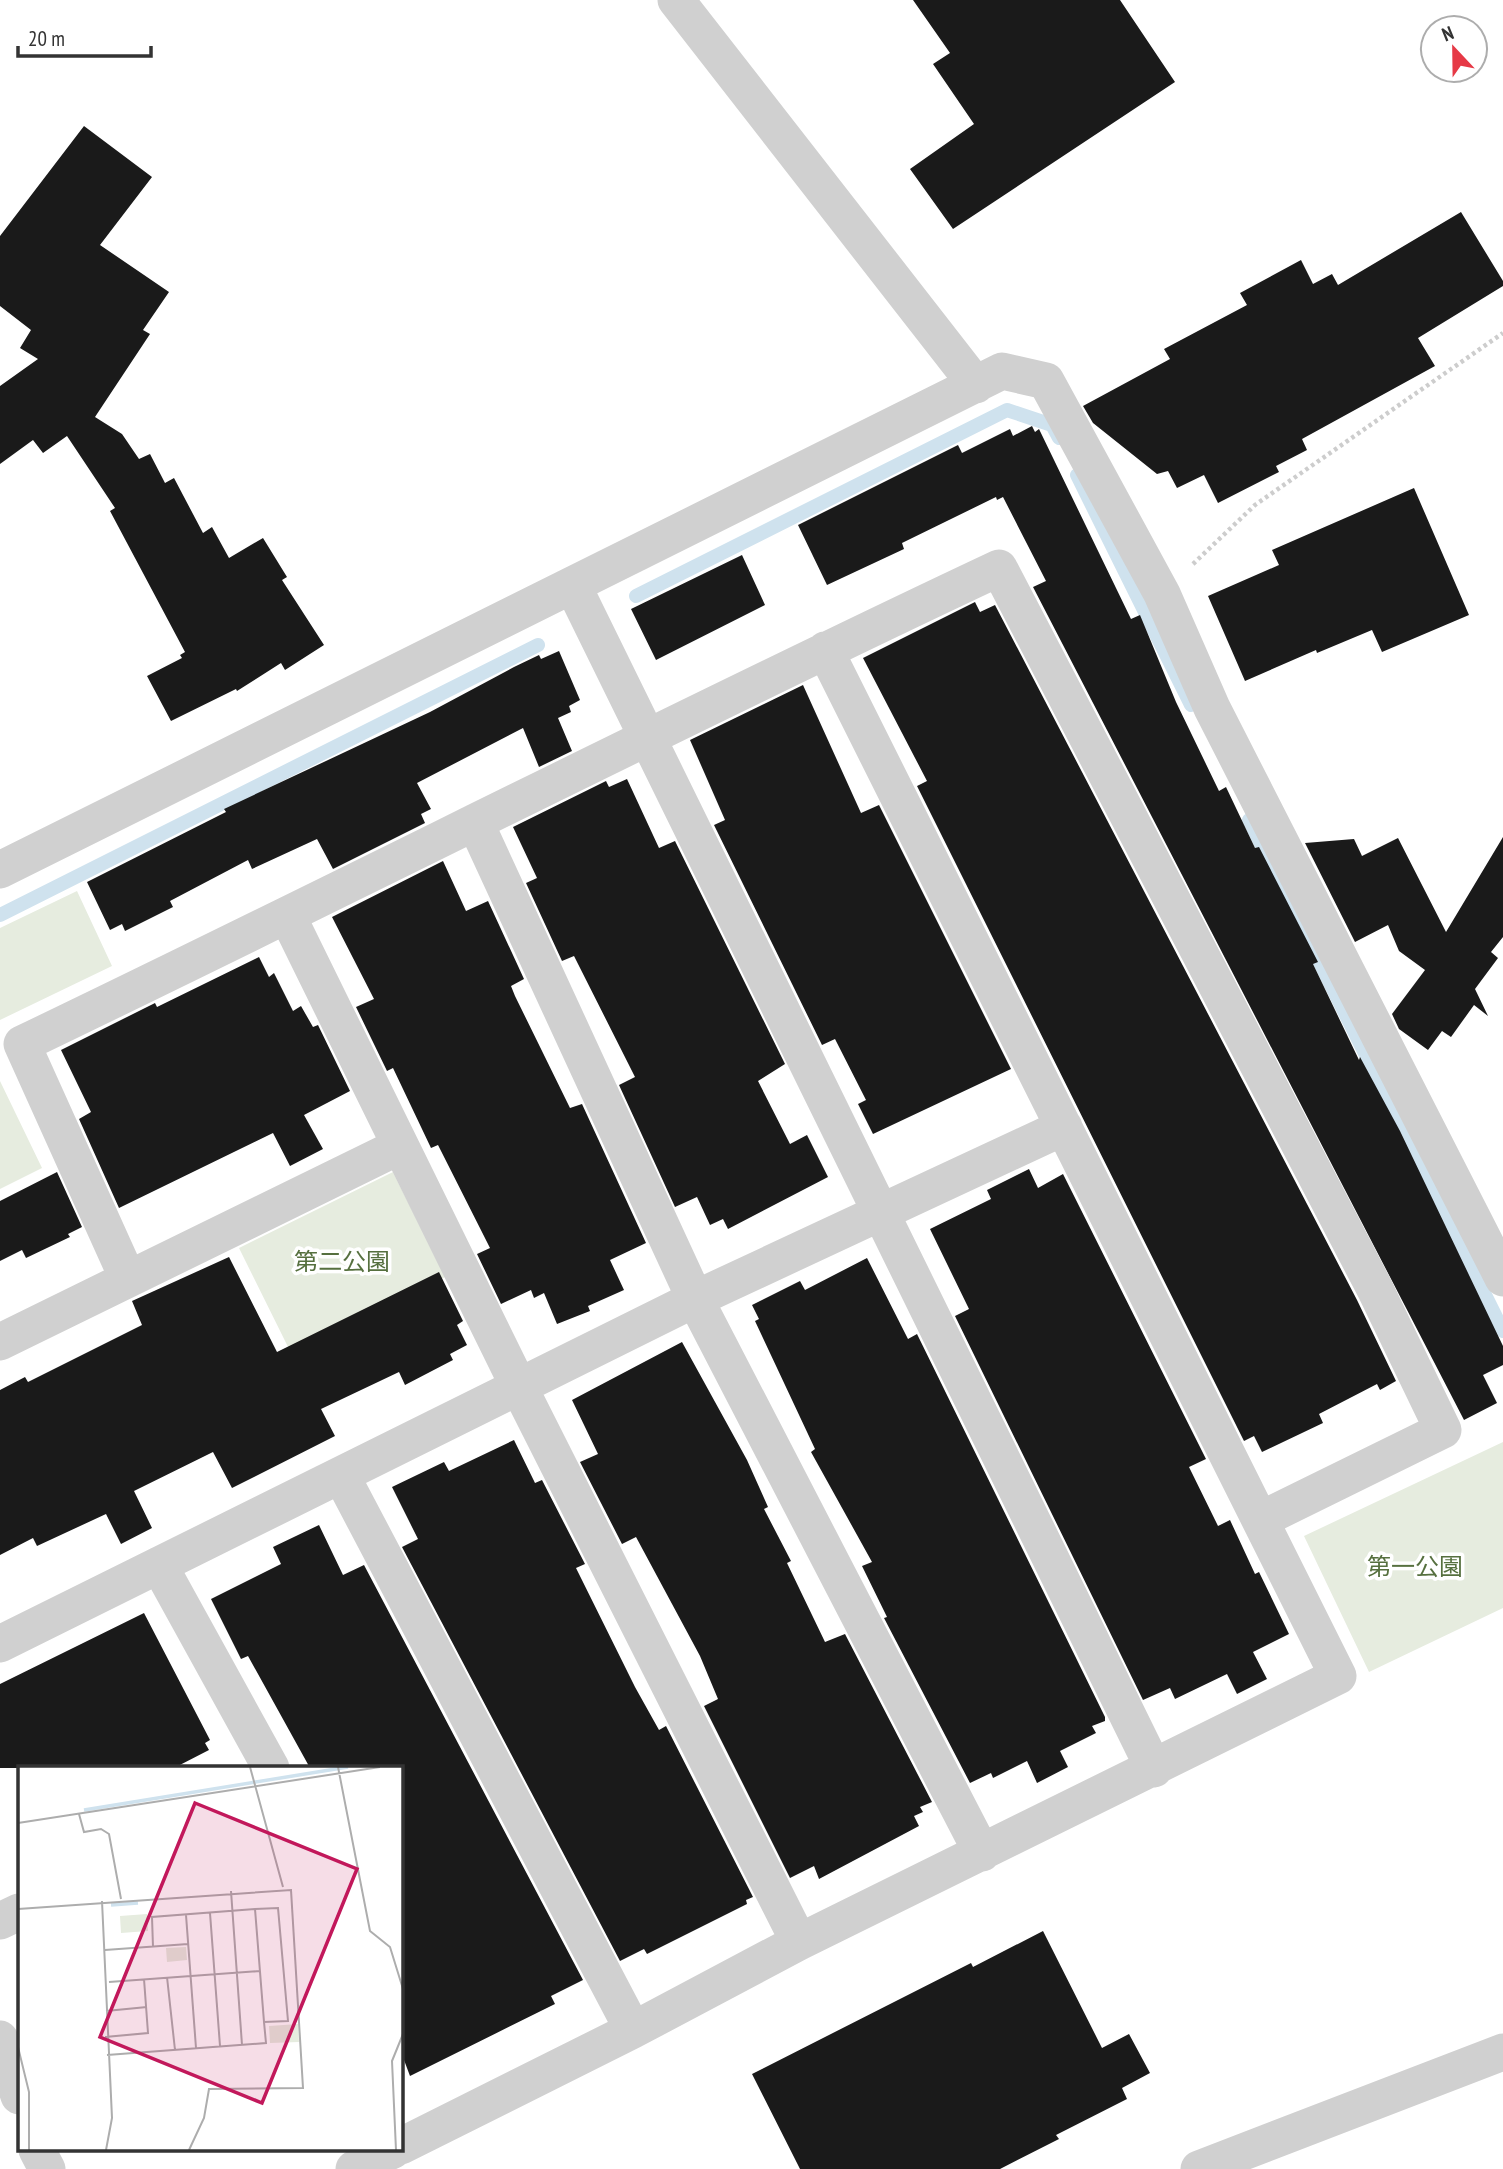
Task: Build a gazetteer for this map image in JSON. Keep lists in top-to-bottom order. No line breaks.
{"parks":["第二公園","第一公園"],"scale_bar":"20 m","north":"top"}
